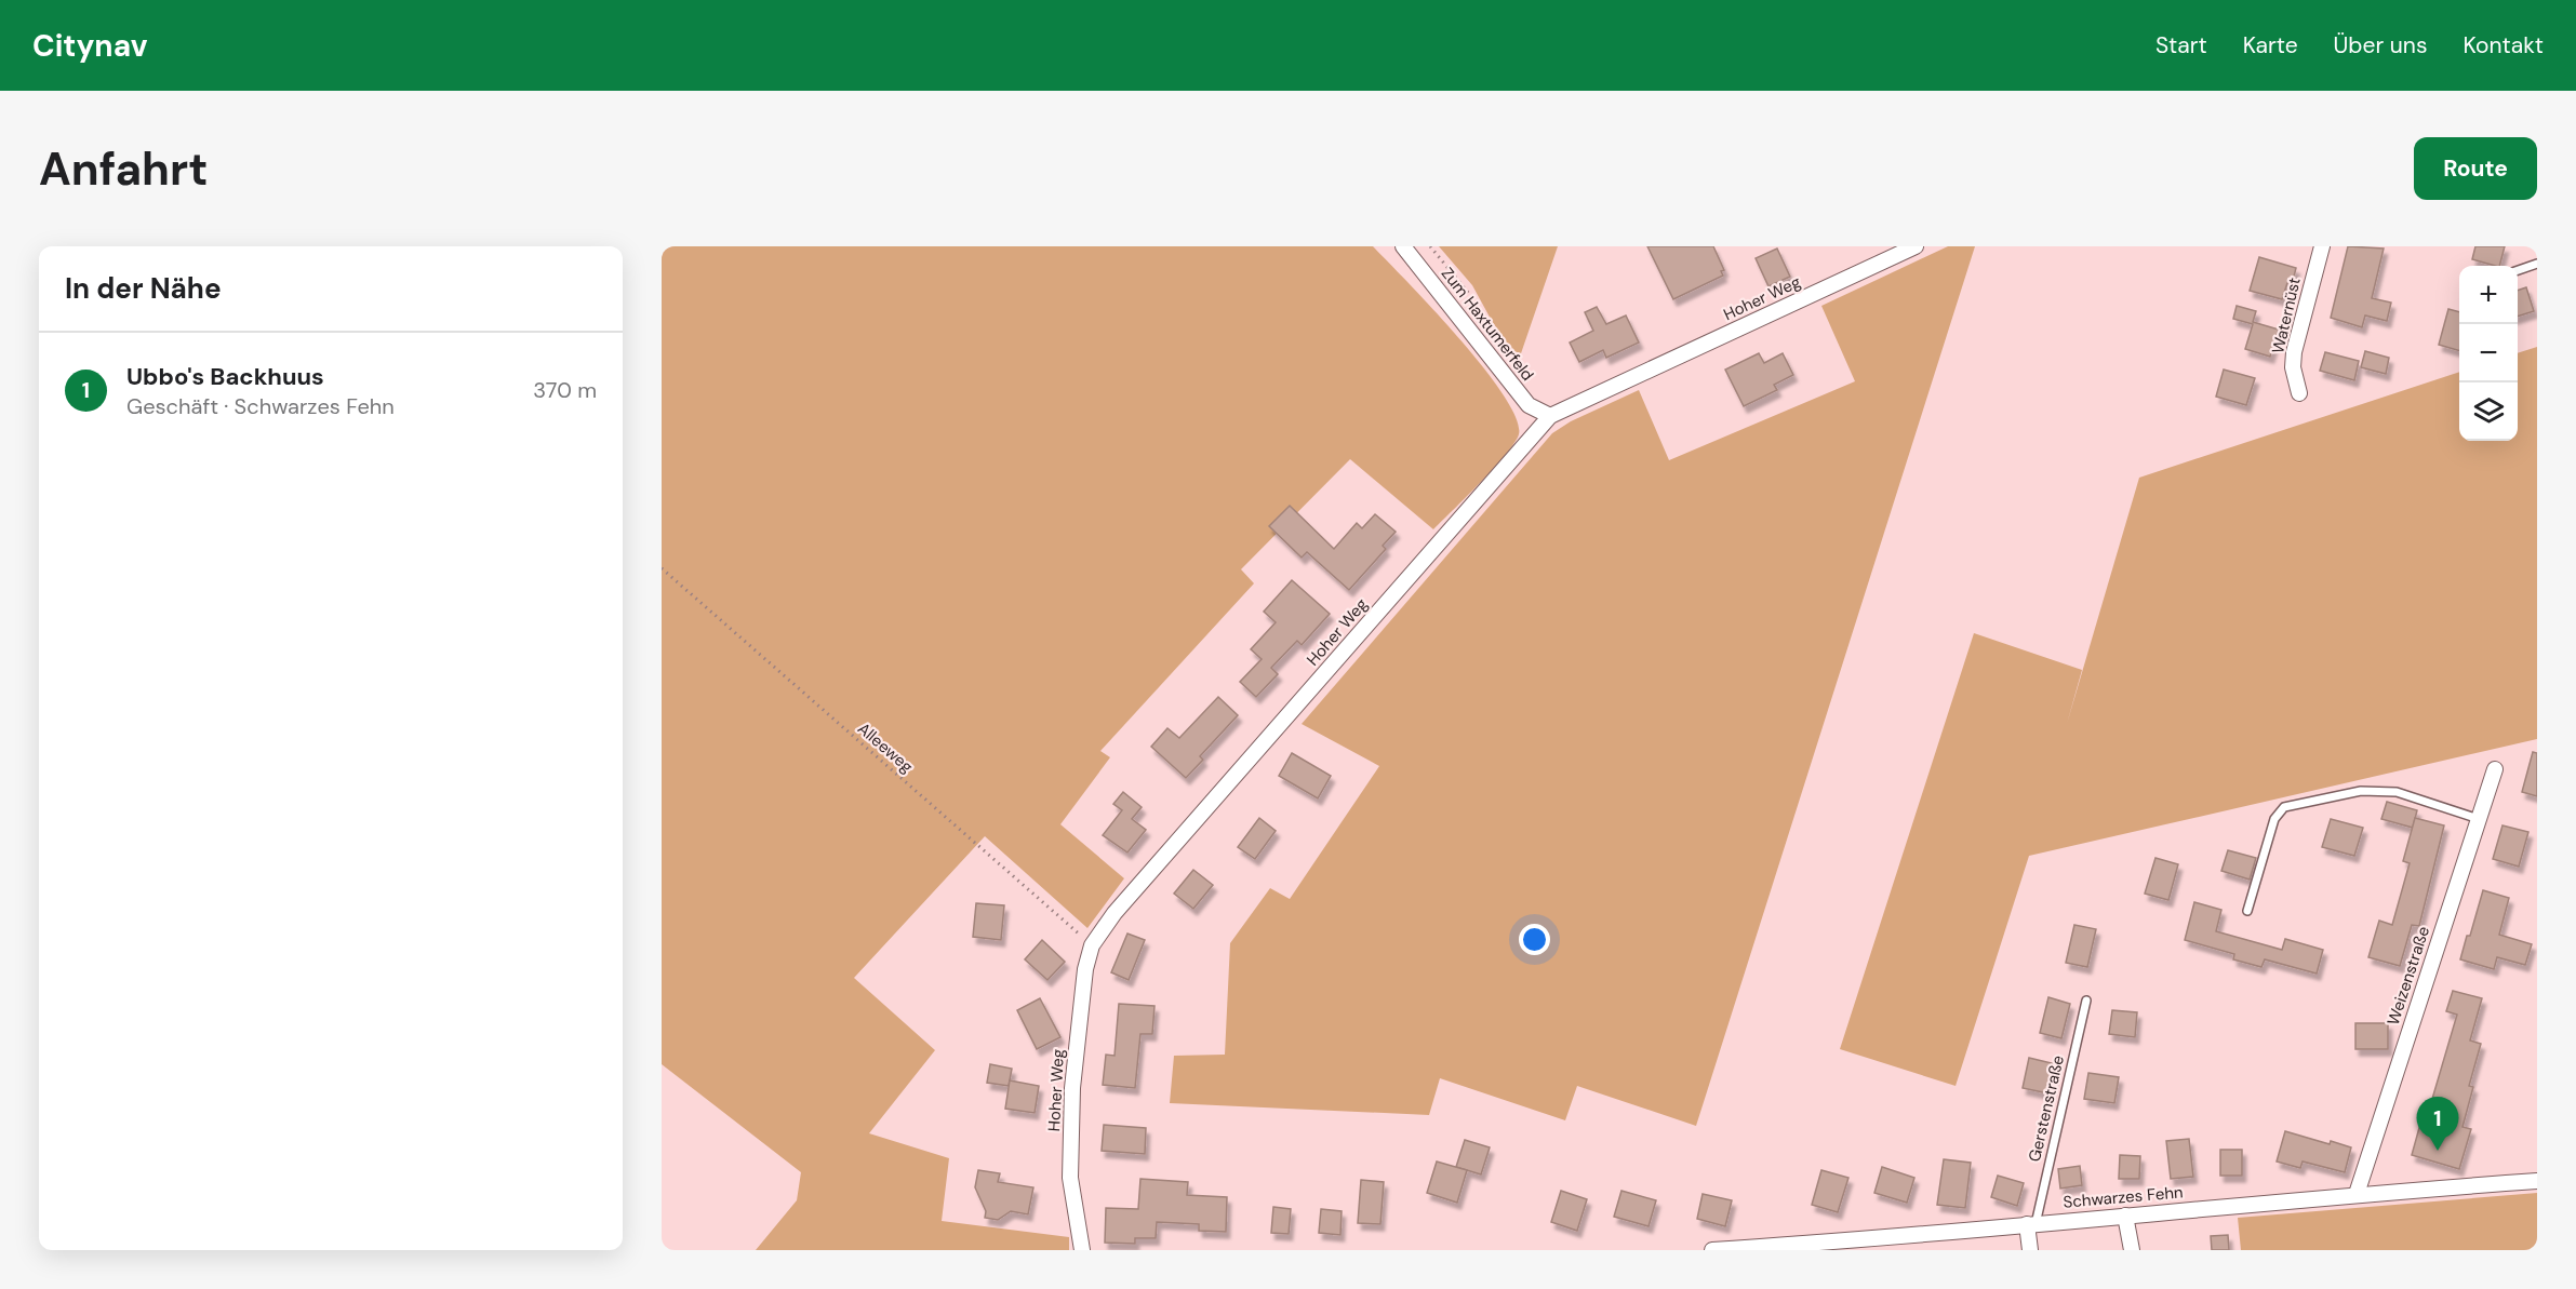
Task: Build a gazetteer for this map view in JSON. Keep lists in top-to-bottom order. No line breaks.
{"streets":{"street":["Hoher Weg","Waternüst","Zum Haxtumerfeld","Weizenstraße","Schwarzes Fehn"],"lane":["Gerstenstraße"],"path":["Alleeweg"]},"crossings":[["Hoher Weg","Zum Haxtumerfeld"],["Hoher Weg","Alleeweg"],["Weizenstraße","Schwarzes Fehn"],["Gerstenstraße","Schwarzes Fehn"]],"page":{"header":"Citynav","nav":["Start","Karte","Über uns","Kontakt"],"buttons":"Route","title":"Anfahrt","heading":"In der Nähe","map_buttons":["+","−"],"list":[{"mark":"1","name":"Ubbo's Backhuus","note":"Geschäft · Schwarzes Fehn","value":"370 m"}],"pins":"1"}}
